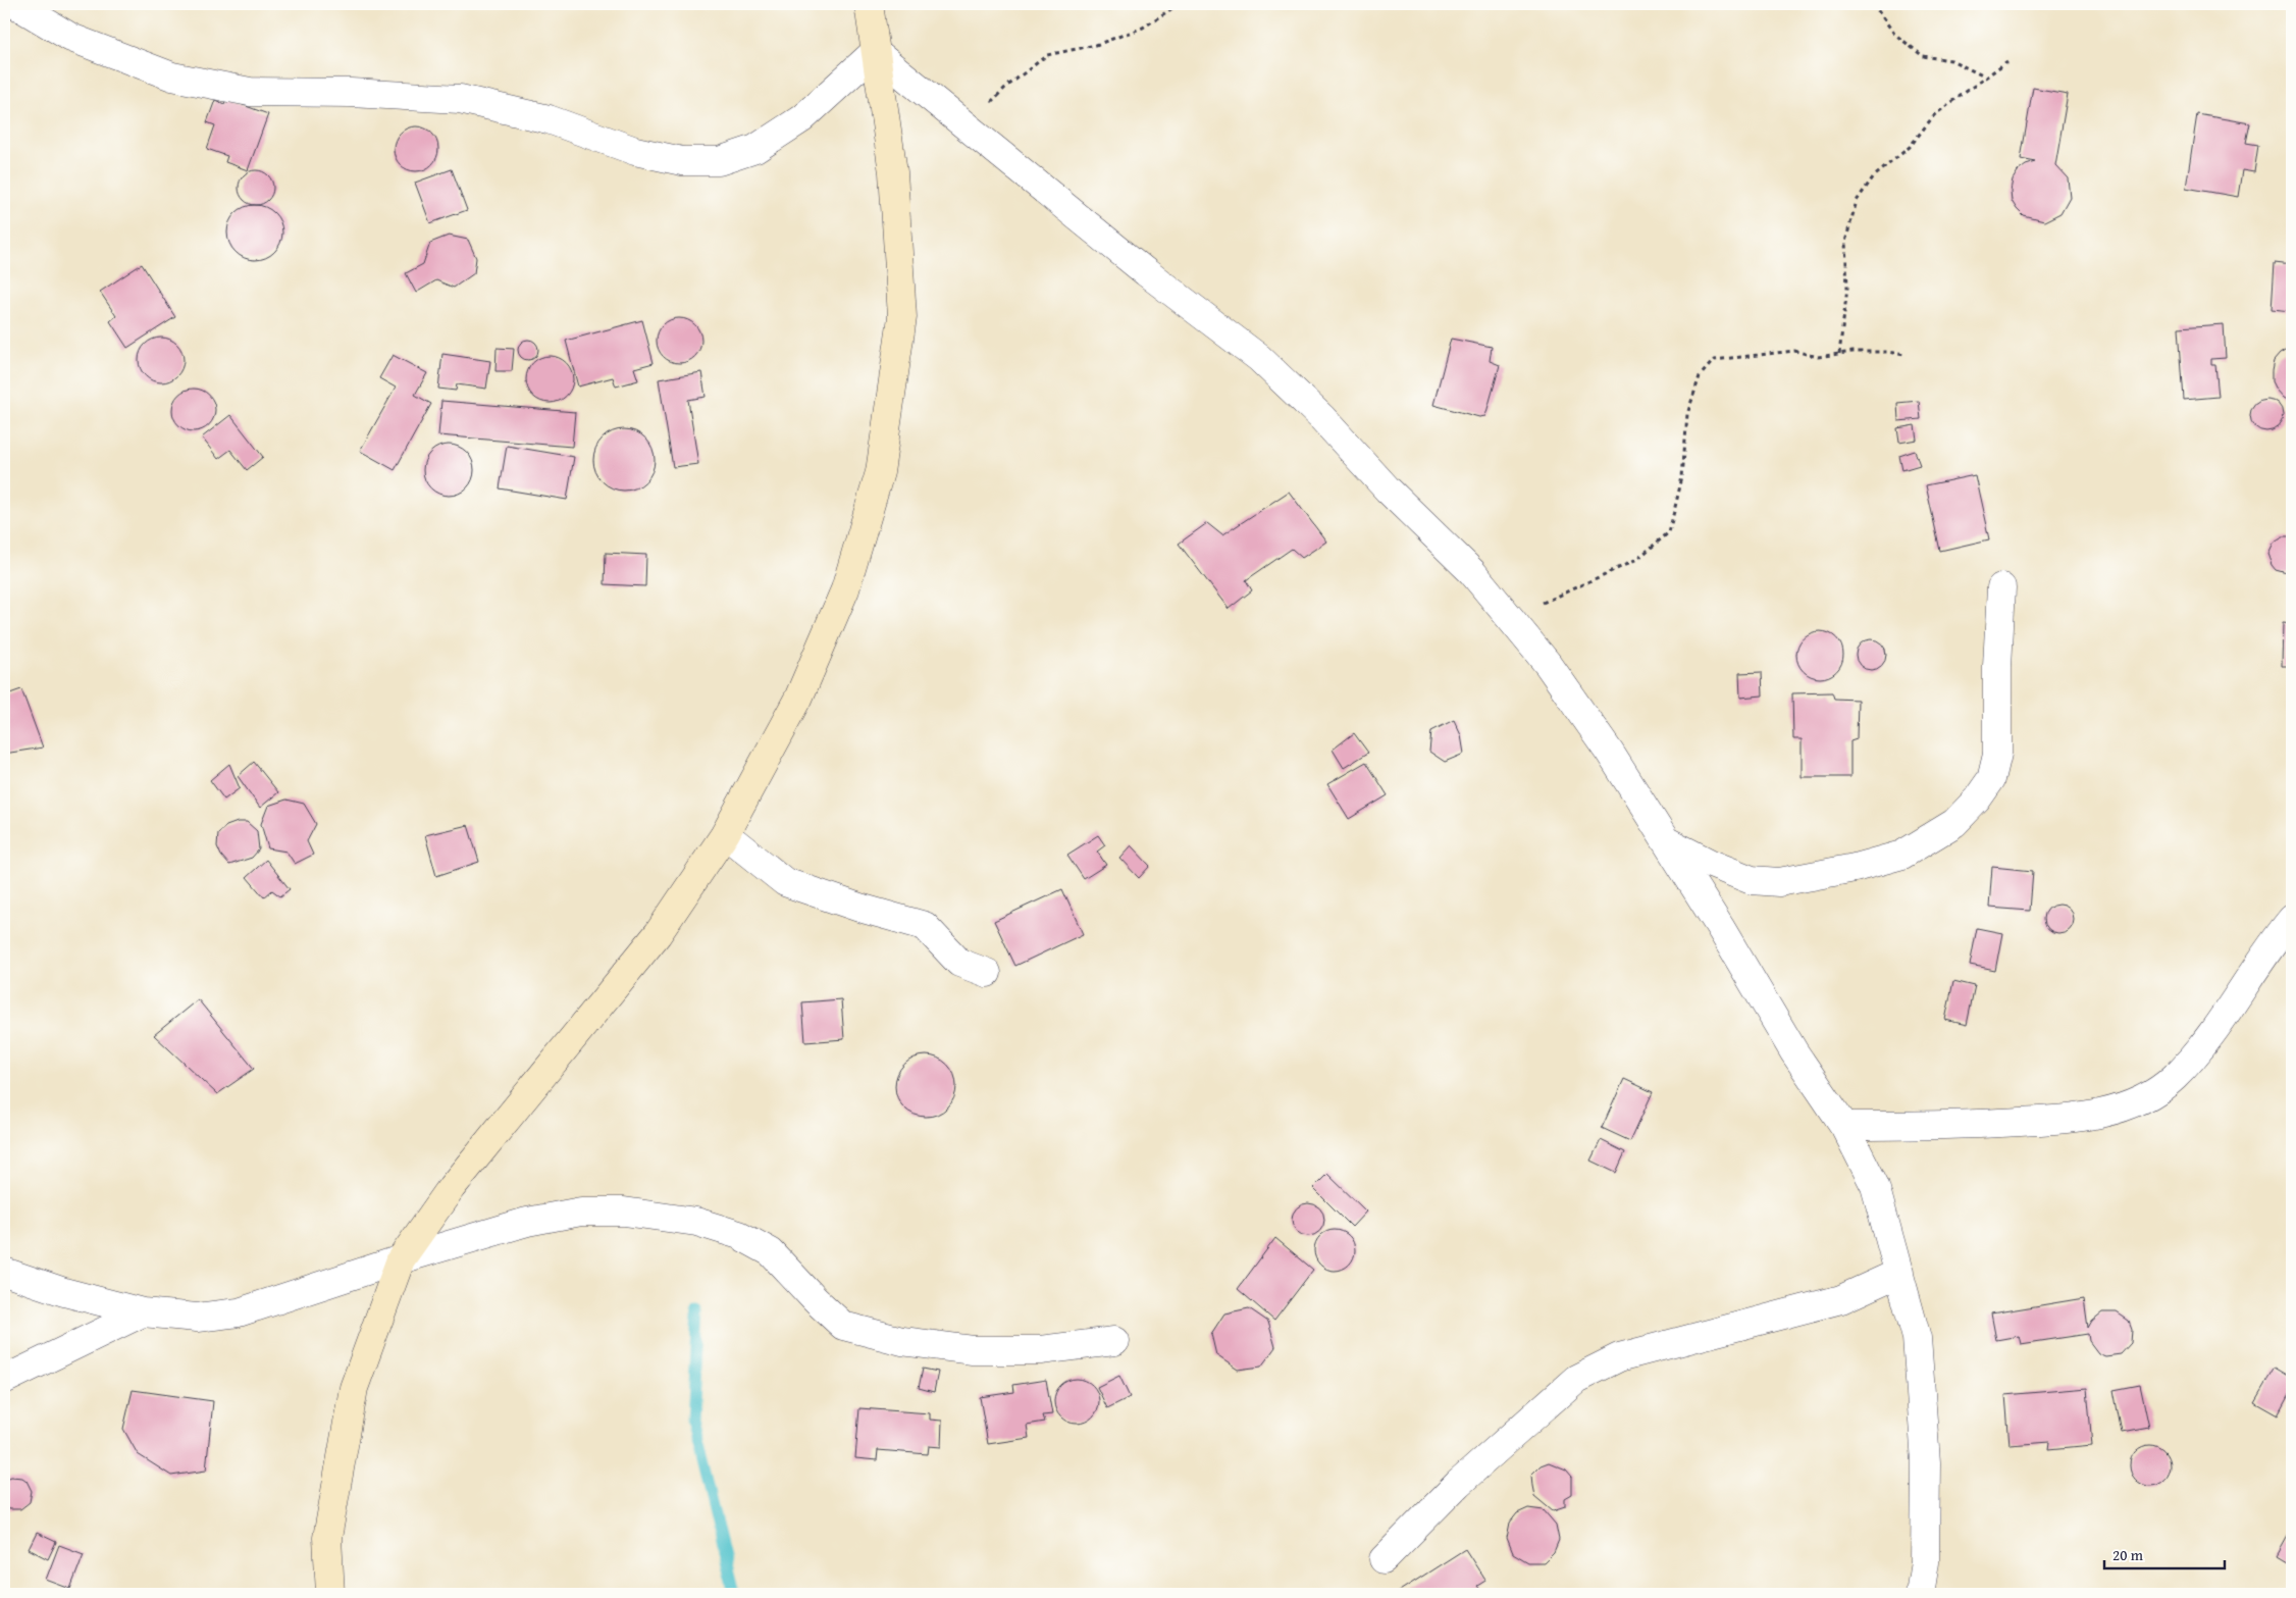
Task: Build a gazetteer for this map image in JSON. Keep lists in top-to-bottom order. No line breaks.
{"scale_bar":"20 m"}
